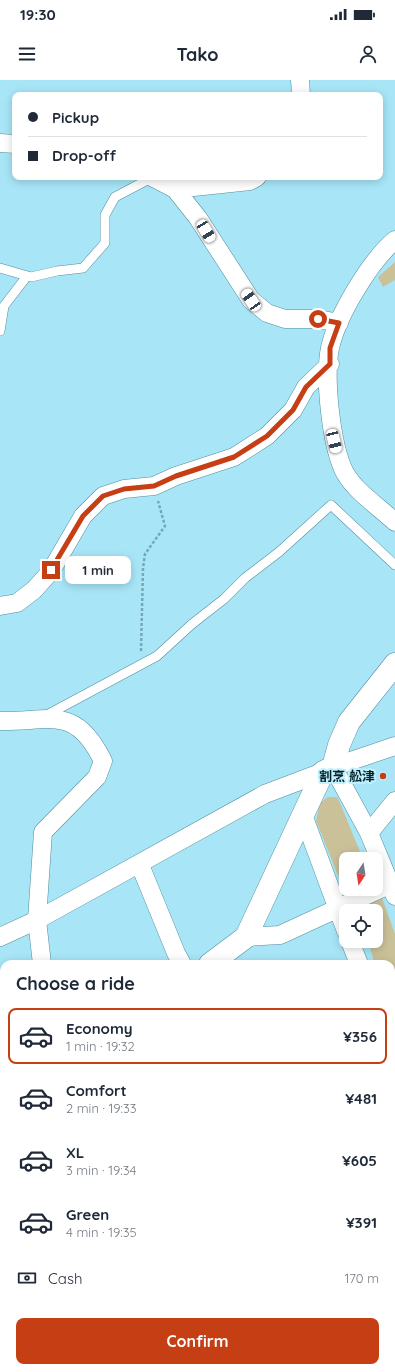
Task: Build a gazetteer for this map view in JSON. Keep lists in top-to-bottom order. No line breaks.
{"places":["割烹 舩津"],"north":"bottom","page":{"status":"19:30","header":"Tako","banner":["Pickup","Drop-off"],"bubble":"1 min","heading":"Choose a ride","list":[{"name":"Economy","note":"1 min · 19:32","value":"¥356"},{"name":"Comfort","note":"2 min · 19:33","value":"¥481"},{"name":"XL","note":"3 min · 19:34","value":"¥605"},{"name":"Green","note":"4 min · 19:35","value":"¥391"}],"pay":["Cash","170 m"],"buttons":"Confirm"}}
